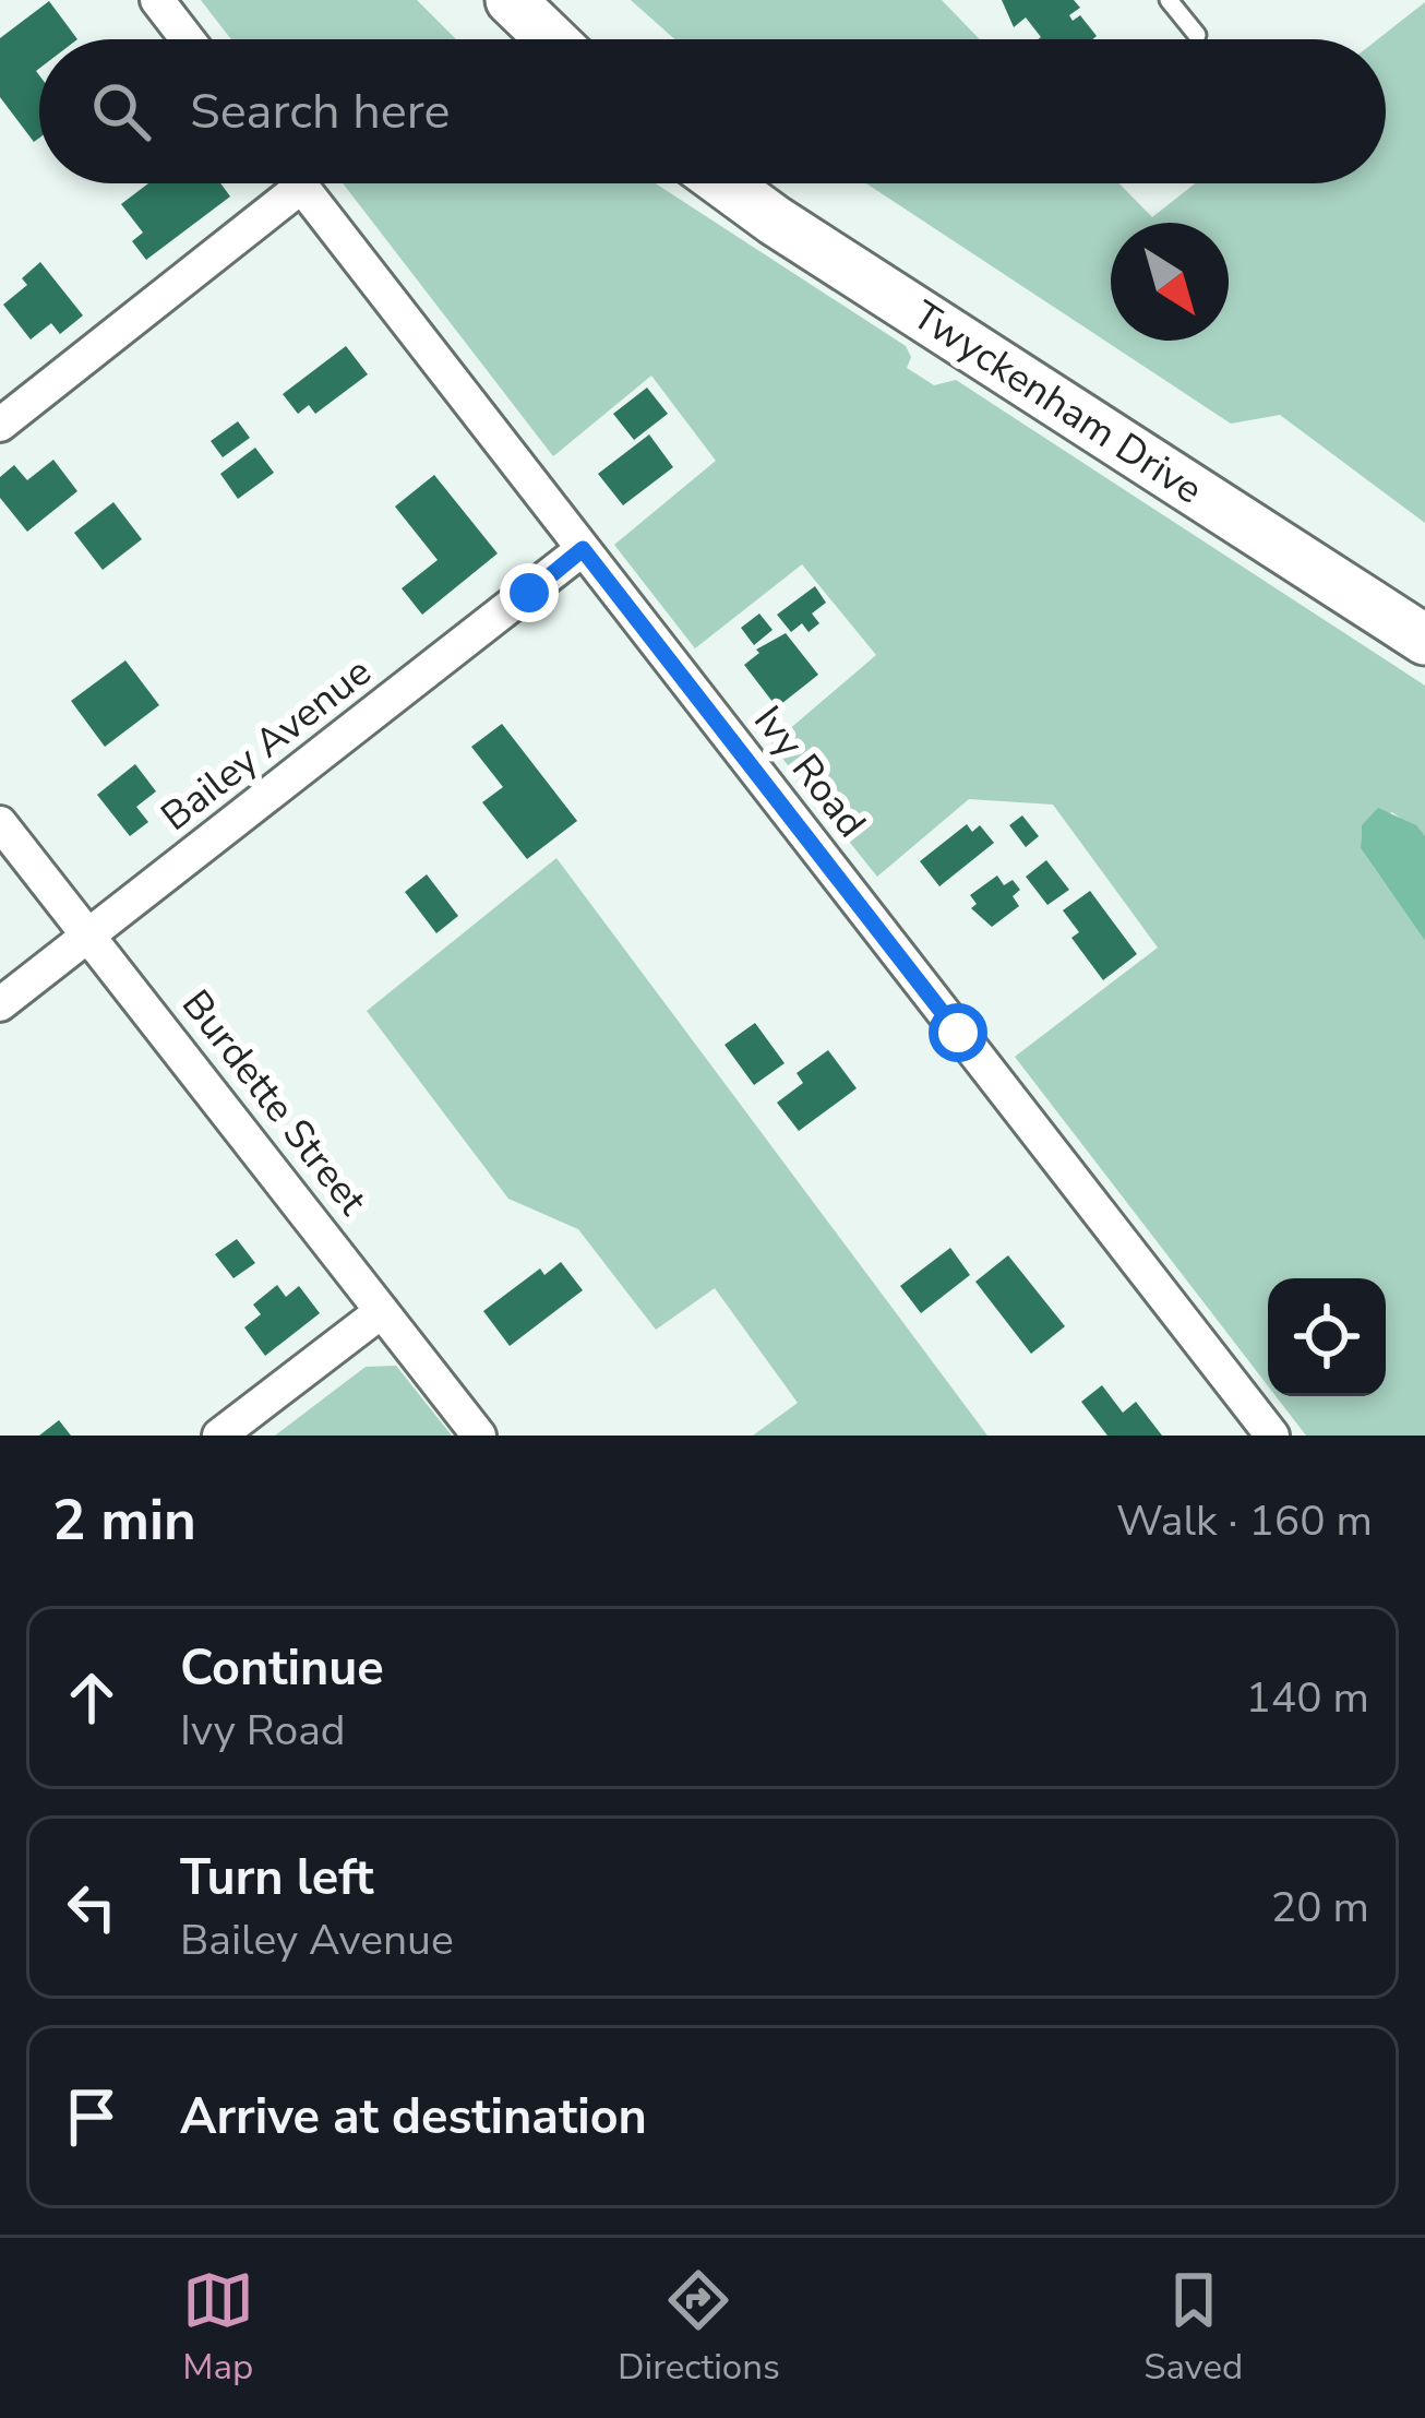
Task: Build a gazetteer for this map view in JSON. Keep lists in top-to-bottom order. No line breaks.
{"streets":{"street":["Twyckenham Drive","Bailey Avenue","Ivy Road","Burdette Street"]},"crossings":[["Bailey Avenue","Ivy Road"],["Bailey Avenue","Burdette Street"]],"north":"bottom right","page":{"search":"Search here","heading":["2 min","Walk · 160 m"],"list":[["Continue","Ivy Road","140 m"],["Turn left","Bailey Avenue","20 m"],"Arrive at destination"],"nav":["Map","Directions","Saved"]}}
